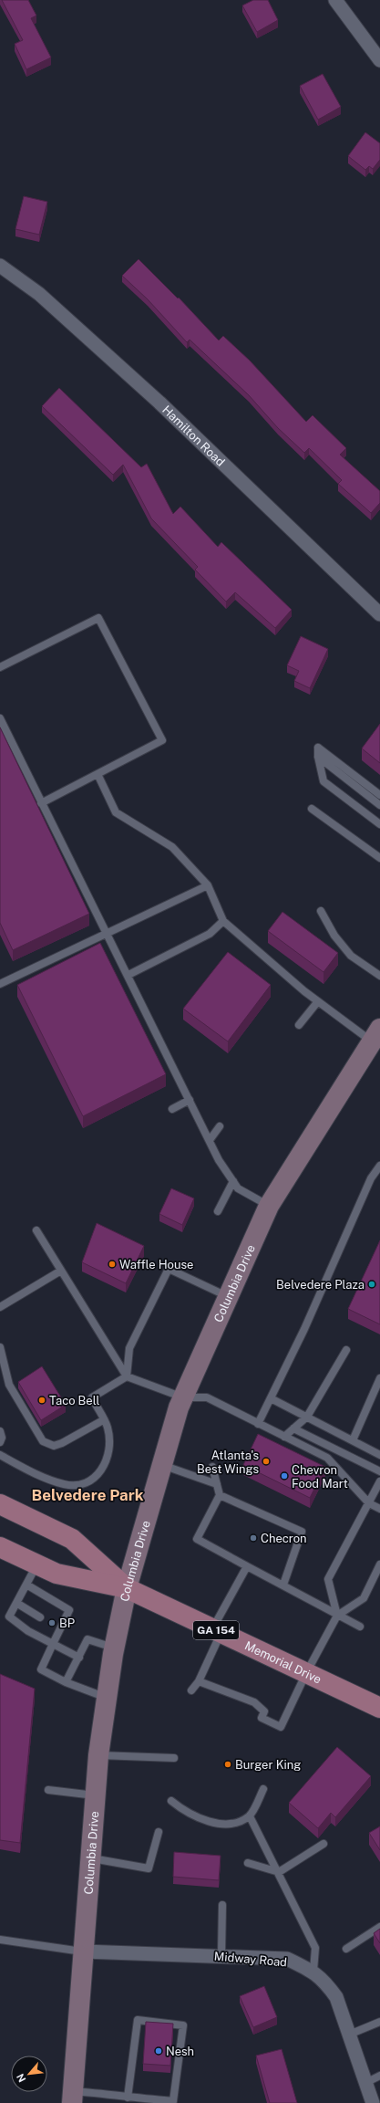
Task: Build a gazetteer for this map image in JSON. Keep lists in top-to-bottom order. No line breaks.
{"streets":{"main road":["Columbia Drive","GA 154","Memorial Drive"],"street":["Hamilton Road","Midway Road"]},"crossings":[["Columbia Drive","Memorial Drive"],["Columbia Drive","Midway Road"]],"districts":["Belvedere Park"],"places":["Waffle House","Belvedere Plaza","Taco Bell","Atlanta's Best Wings","Chevron Food Mart","Checron","BP","Burger King","Nesh"],"north":"bottom left"}
